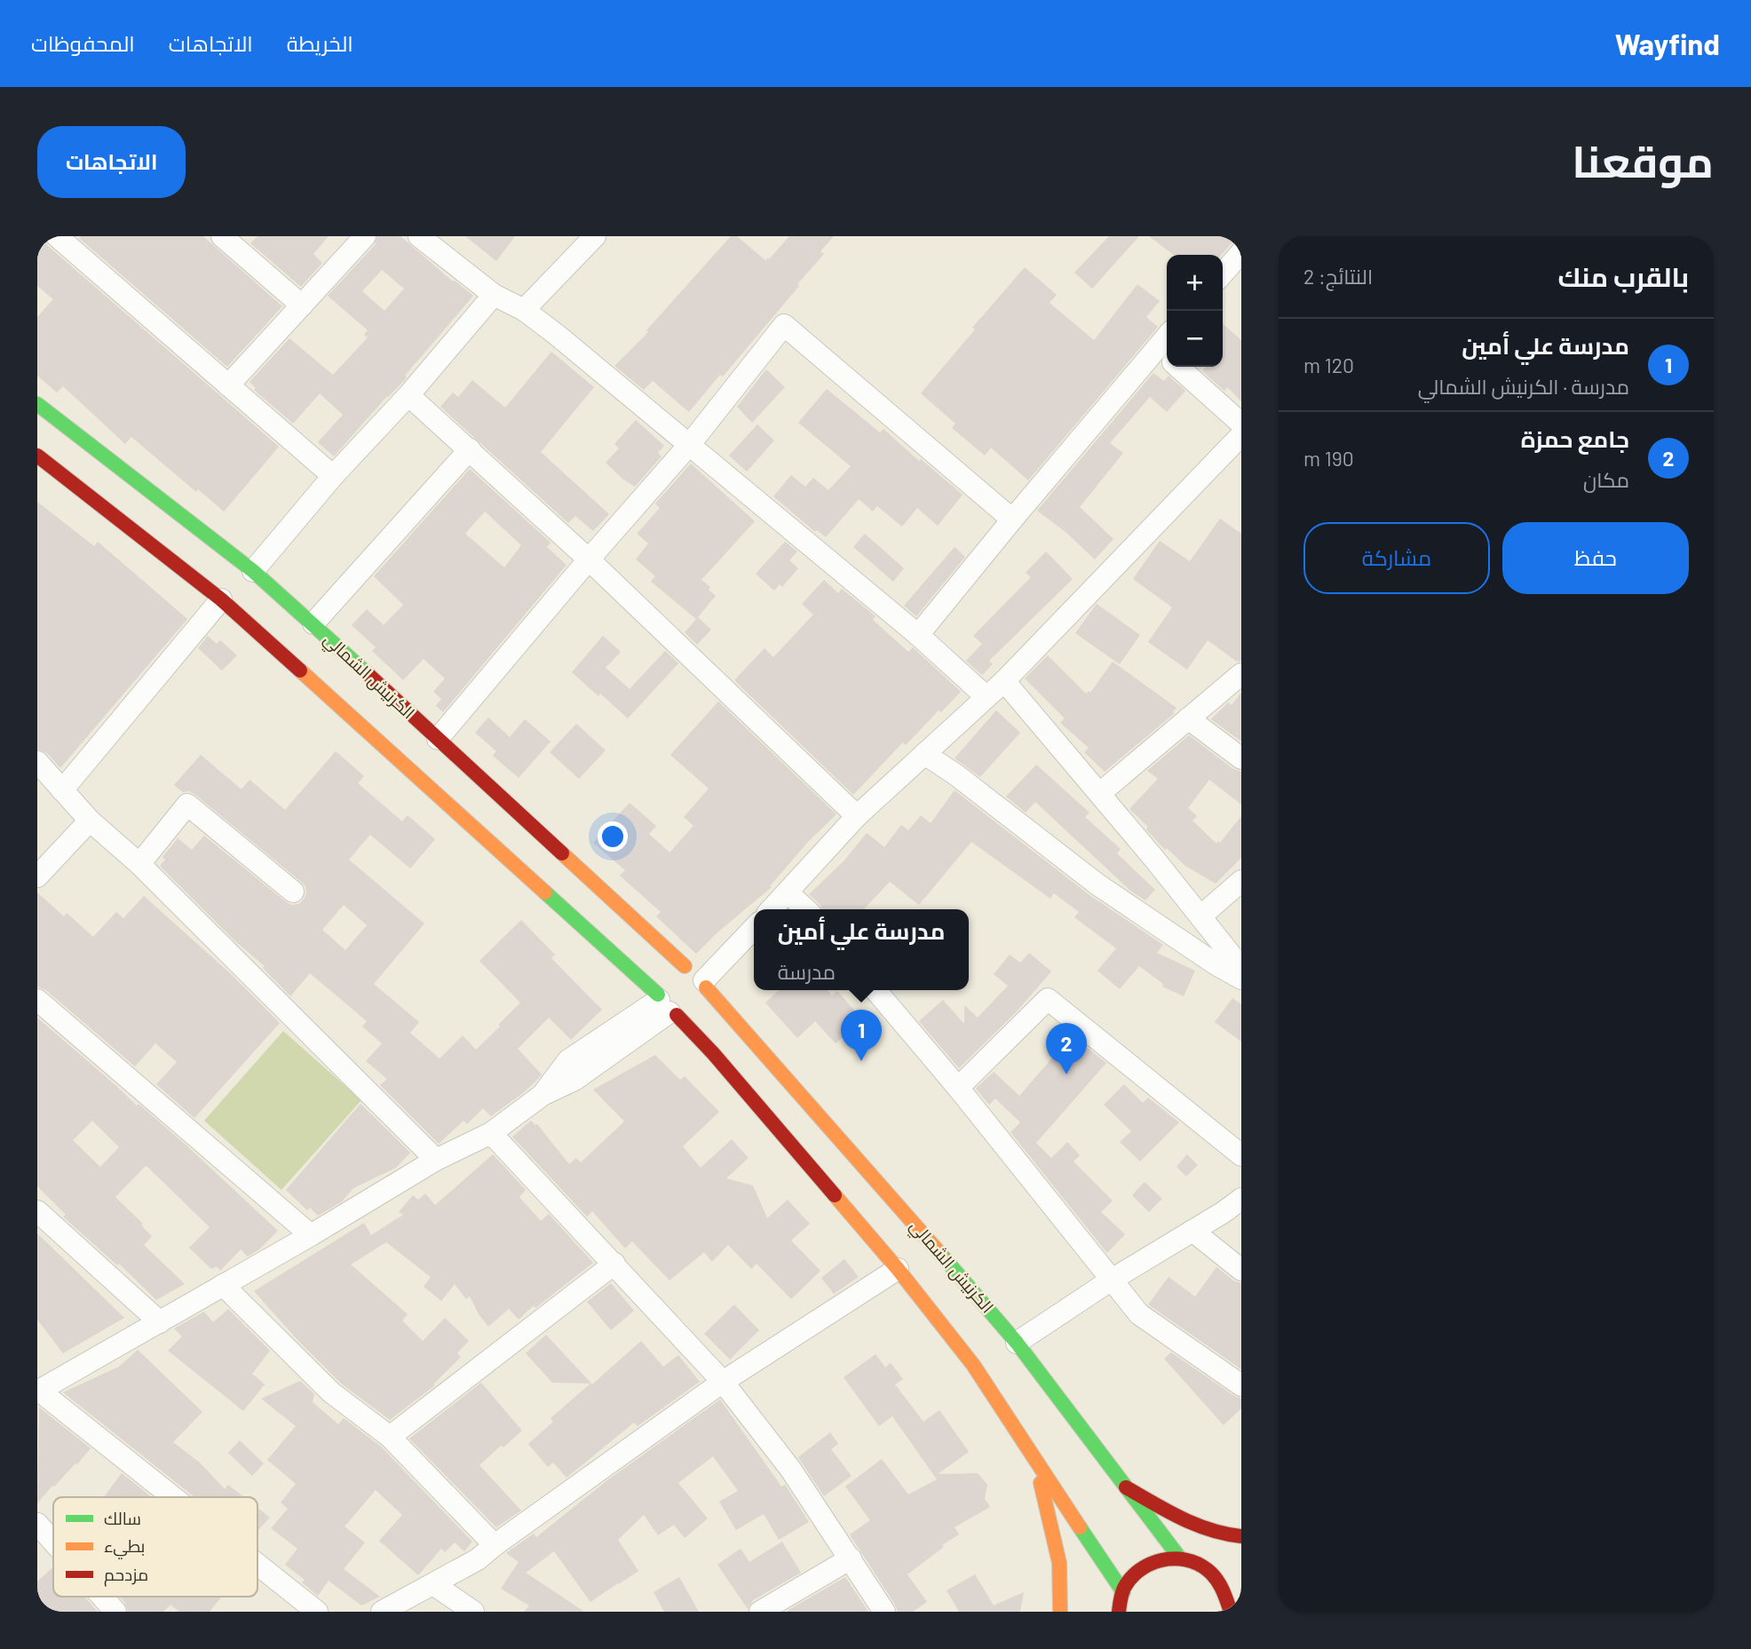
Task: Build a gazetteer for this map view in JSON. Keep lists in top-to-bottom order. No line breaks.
{"streets":{"main road":["الكرنيش الشمالي"]},"legend":["سالك","بطيء","مزدحم"],"page":{"header":"Wayfind","nav":["الخريطة","الاتجاهات","المحفوظات"],"title":"موقعنا","buttons":["الاتجاهات",["حفظ","مشاركة"]],"heading":["بالقرب منك","النتائج: 2"],"map_buttons":["+","−"],"list":[{"mark":"1","name":"مدرسة علي أمين","note":"مدرسة · الكرنيش الشمالي","value":"120 m"},{"mark":"2","name":"جامع حمزة","note":"مكان","value":"190 m"}],"popup":["مدرسة علي أمين","مدرسة"],"pins":["1","2"]}}
